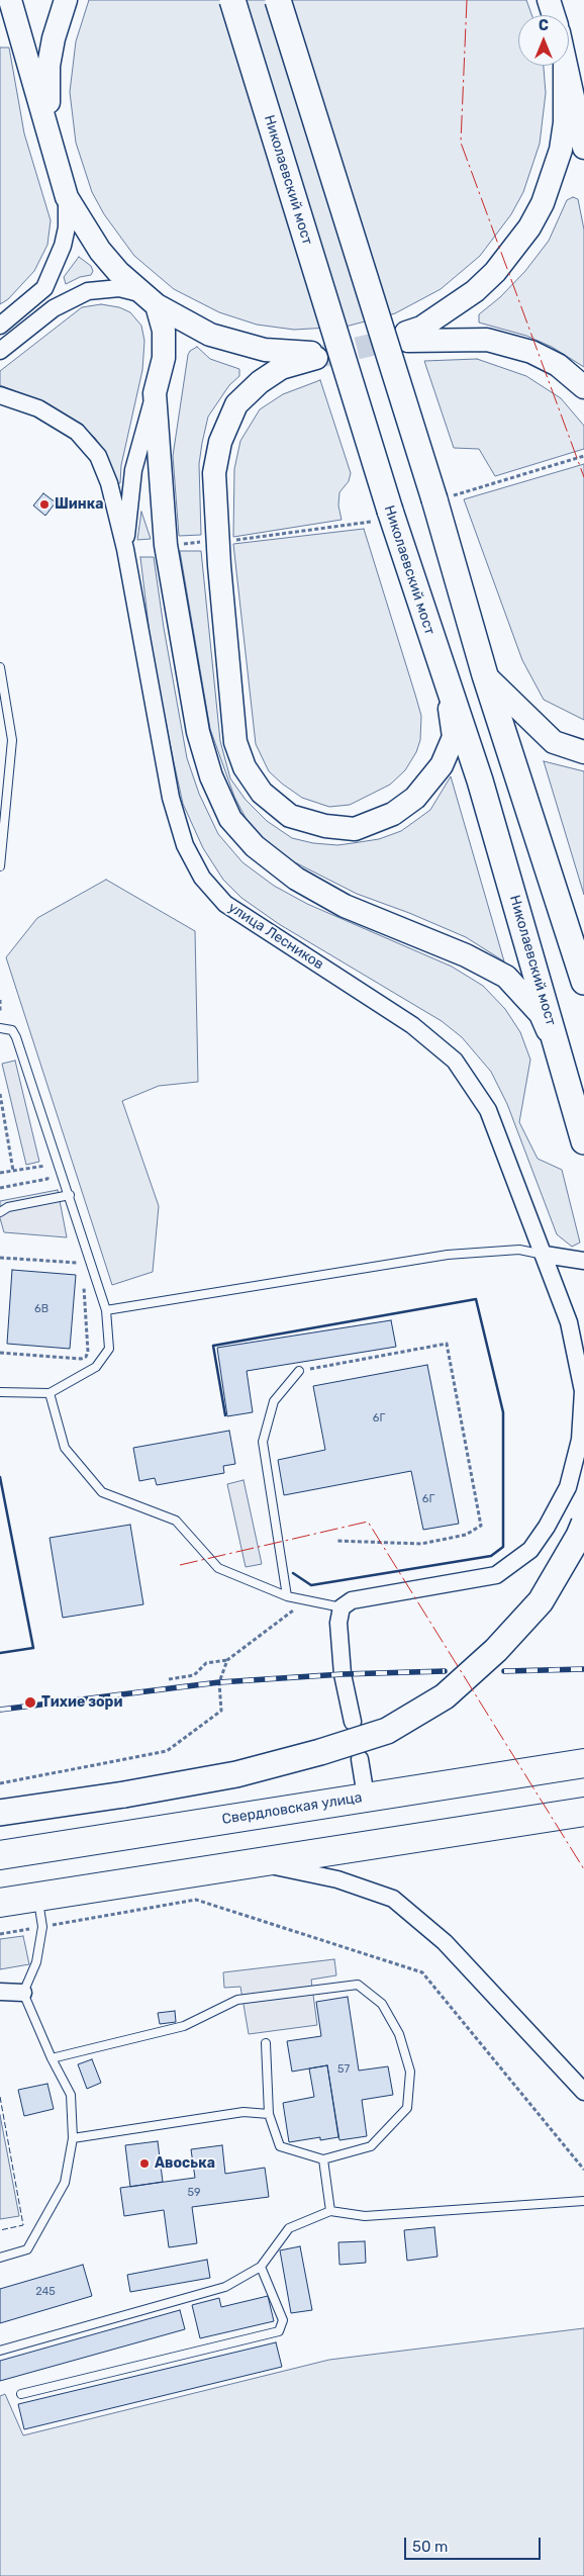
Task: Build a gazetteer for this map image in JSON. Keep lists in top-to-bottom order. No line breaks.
{"streets":{"highway":["Свердловская улица"],"main road":["Николаевский мост"],"street":["улица Лесников"]},"places":["Шинка","Тихие зори","Авоська"],"house_numbers":["6В","6Г","6Г","57","59","245"],"scale_bar":"50 m","north":"top"}
